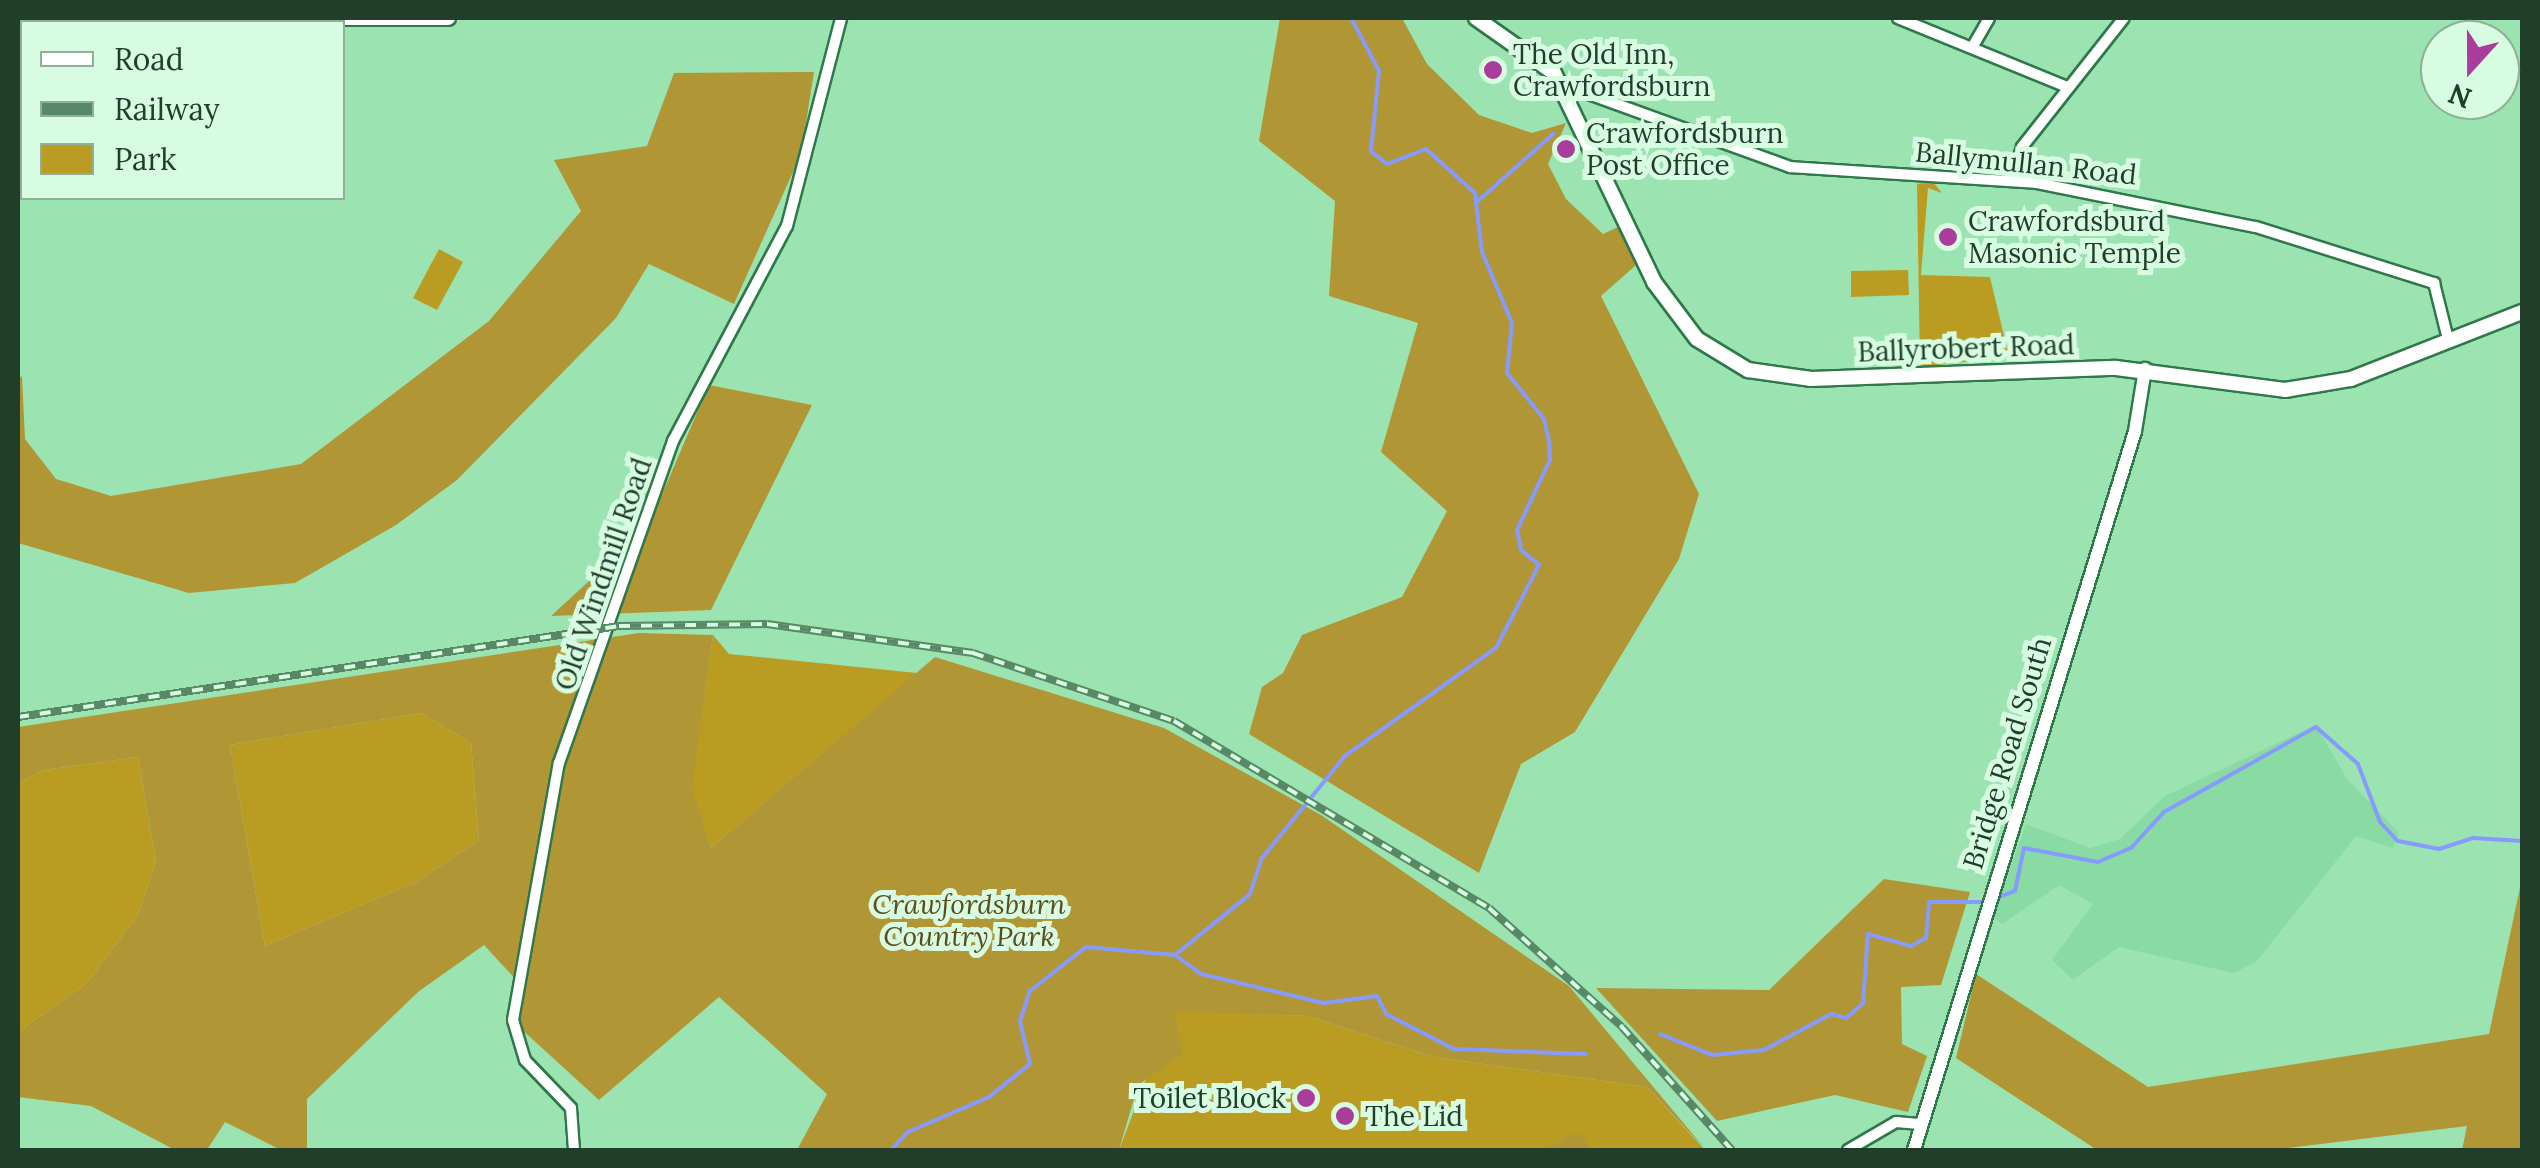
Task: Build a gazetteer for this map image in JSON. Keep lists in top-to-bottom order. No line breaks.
{"streets":{"main road":["Ballyrobert Road"],"street":["Ballymullan Road","Old Windmill Road","Bridge Road South"]},"crossings":[["Ballymullan Road","Ballyrobert Road"],["Ballyrobert Road","Bridge Road South"]],"parks":["Crawfordsburn Country Park"],"places":["The Old Inn, Crawfordsburn","Crawfordsburn Post Office","Crawfordsburd Masonic Temple","Toilet Block","The Lid"],"legend":["Road","Railway","Park"],"north":"bottom"}
